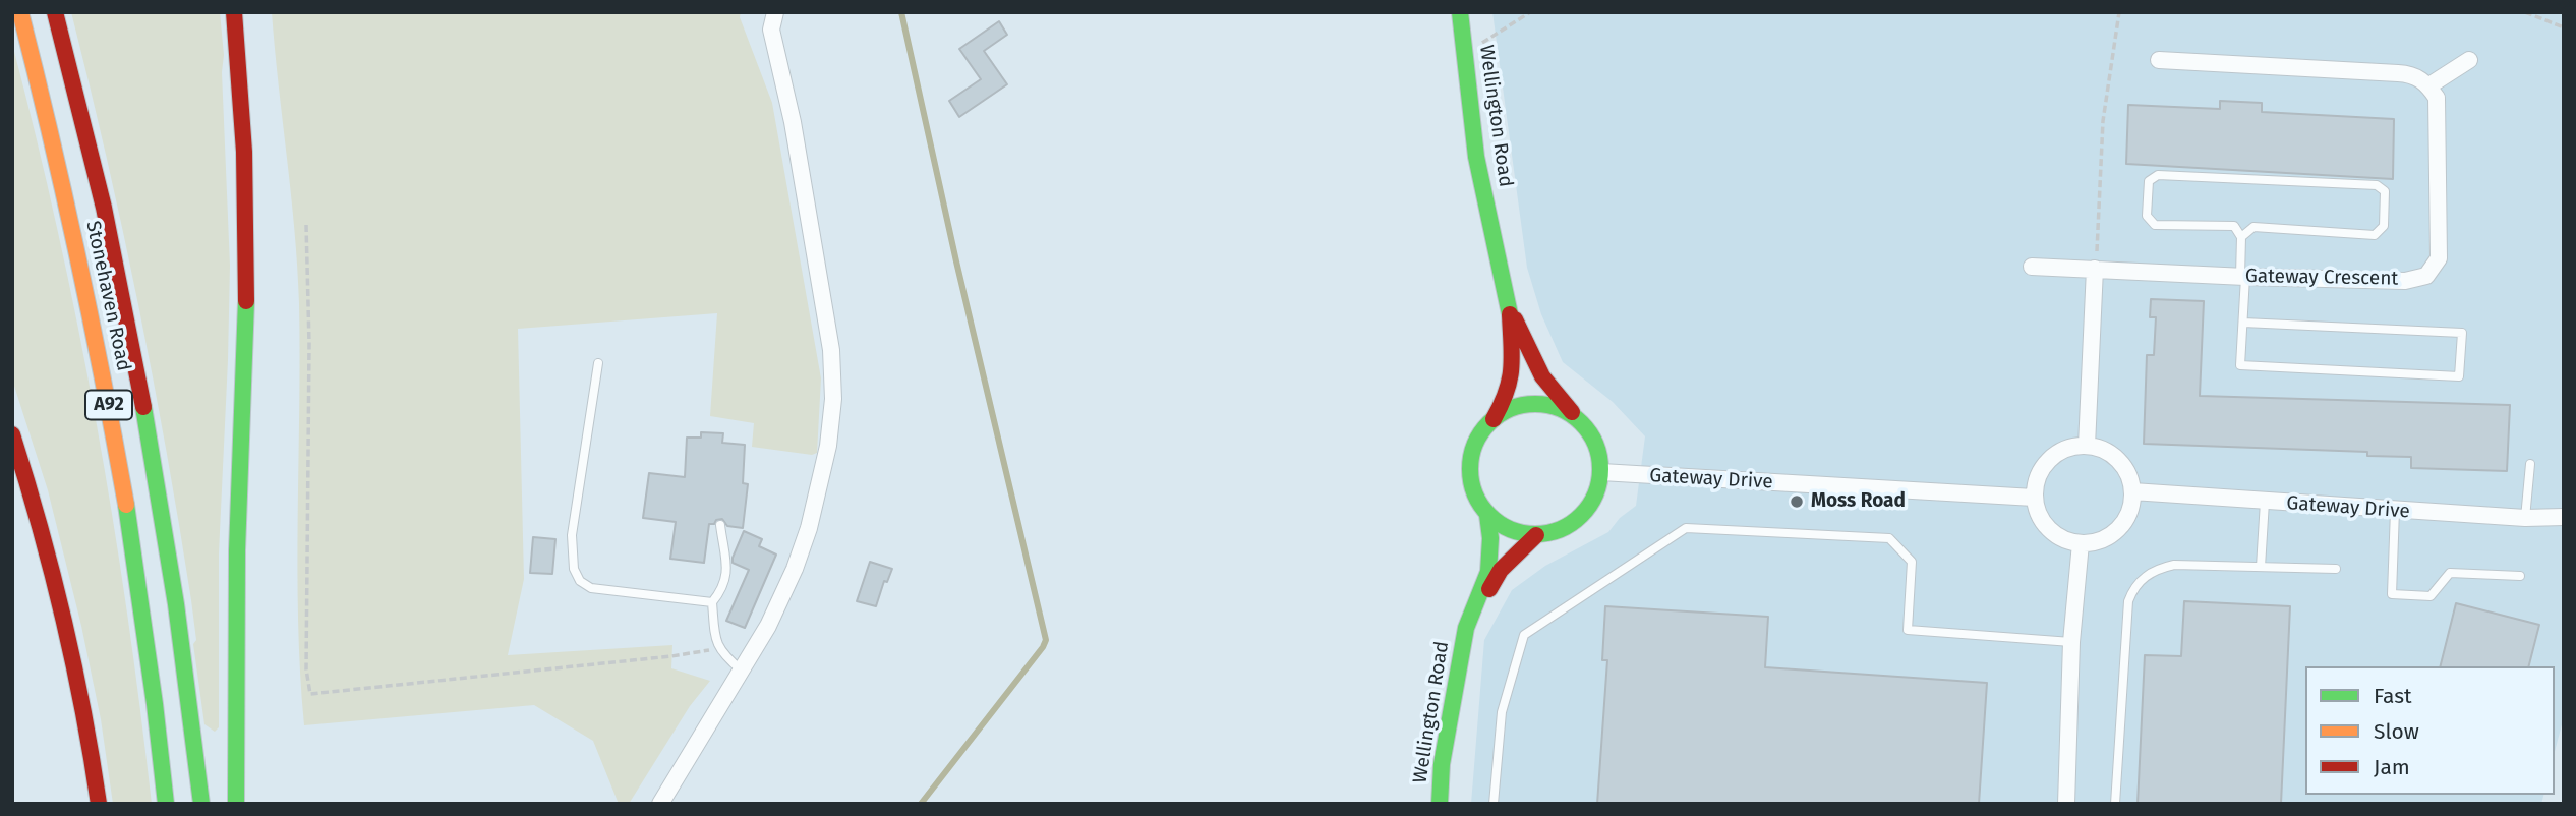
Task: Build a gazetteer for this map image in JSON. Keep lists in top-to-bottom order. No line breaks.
{"streets":{"main road":["Wellington Road","Stonehaven Road","A92"],"street":["Gateway Crescent","Gateway Drive"]},"crossings":[["Wellington Road","Gateway Drive"]],"places":["Moss Road"],"legend":["Fast","Slow","Jam"]}
